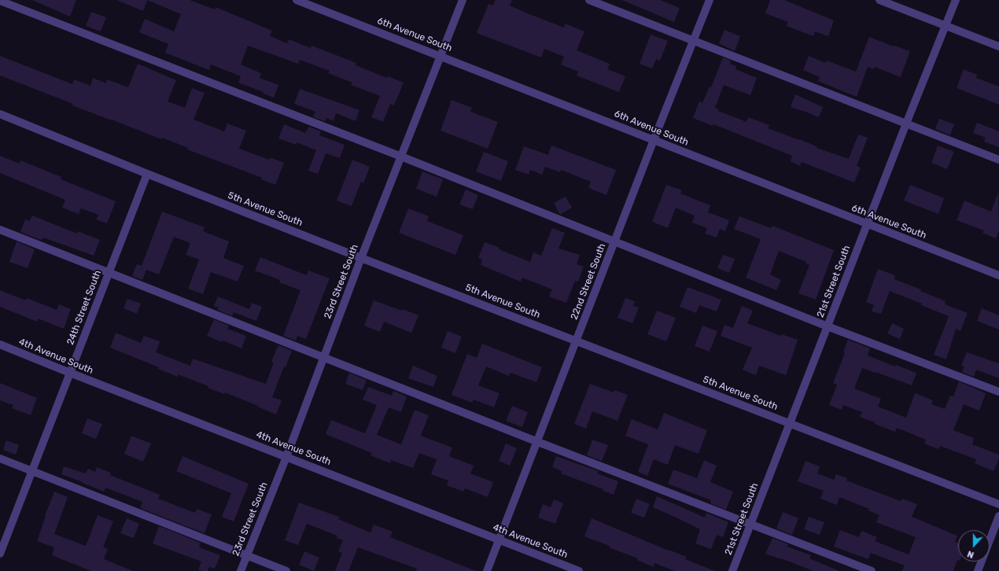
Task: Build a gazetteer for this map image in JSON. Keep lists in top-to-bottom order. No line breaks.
{"streets":{"street":["6th Avenue South","5th Avenue South","23rd Street South","22nd Street South","21st Street South","24th Street South","4th Avenue South"]},"crossings":[["6th Avenue South","23rd Street South"],["6th Avenue South","22nd Street South"],["6th Avenue South","21st Street South"],["5th Avenue South","23rd Street South"],["5th Avenue South","22nd Street South"],["5th Avenue South","21st Street South"],["5th Avenue South","24th Street South"],["23rd Street South","4th Avenue South"],["22nd Street South","4th Avenue South"],["24th Street South","4th Avenue South"]],"north":"bottom"}
